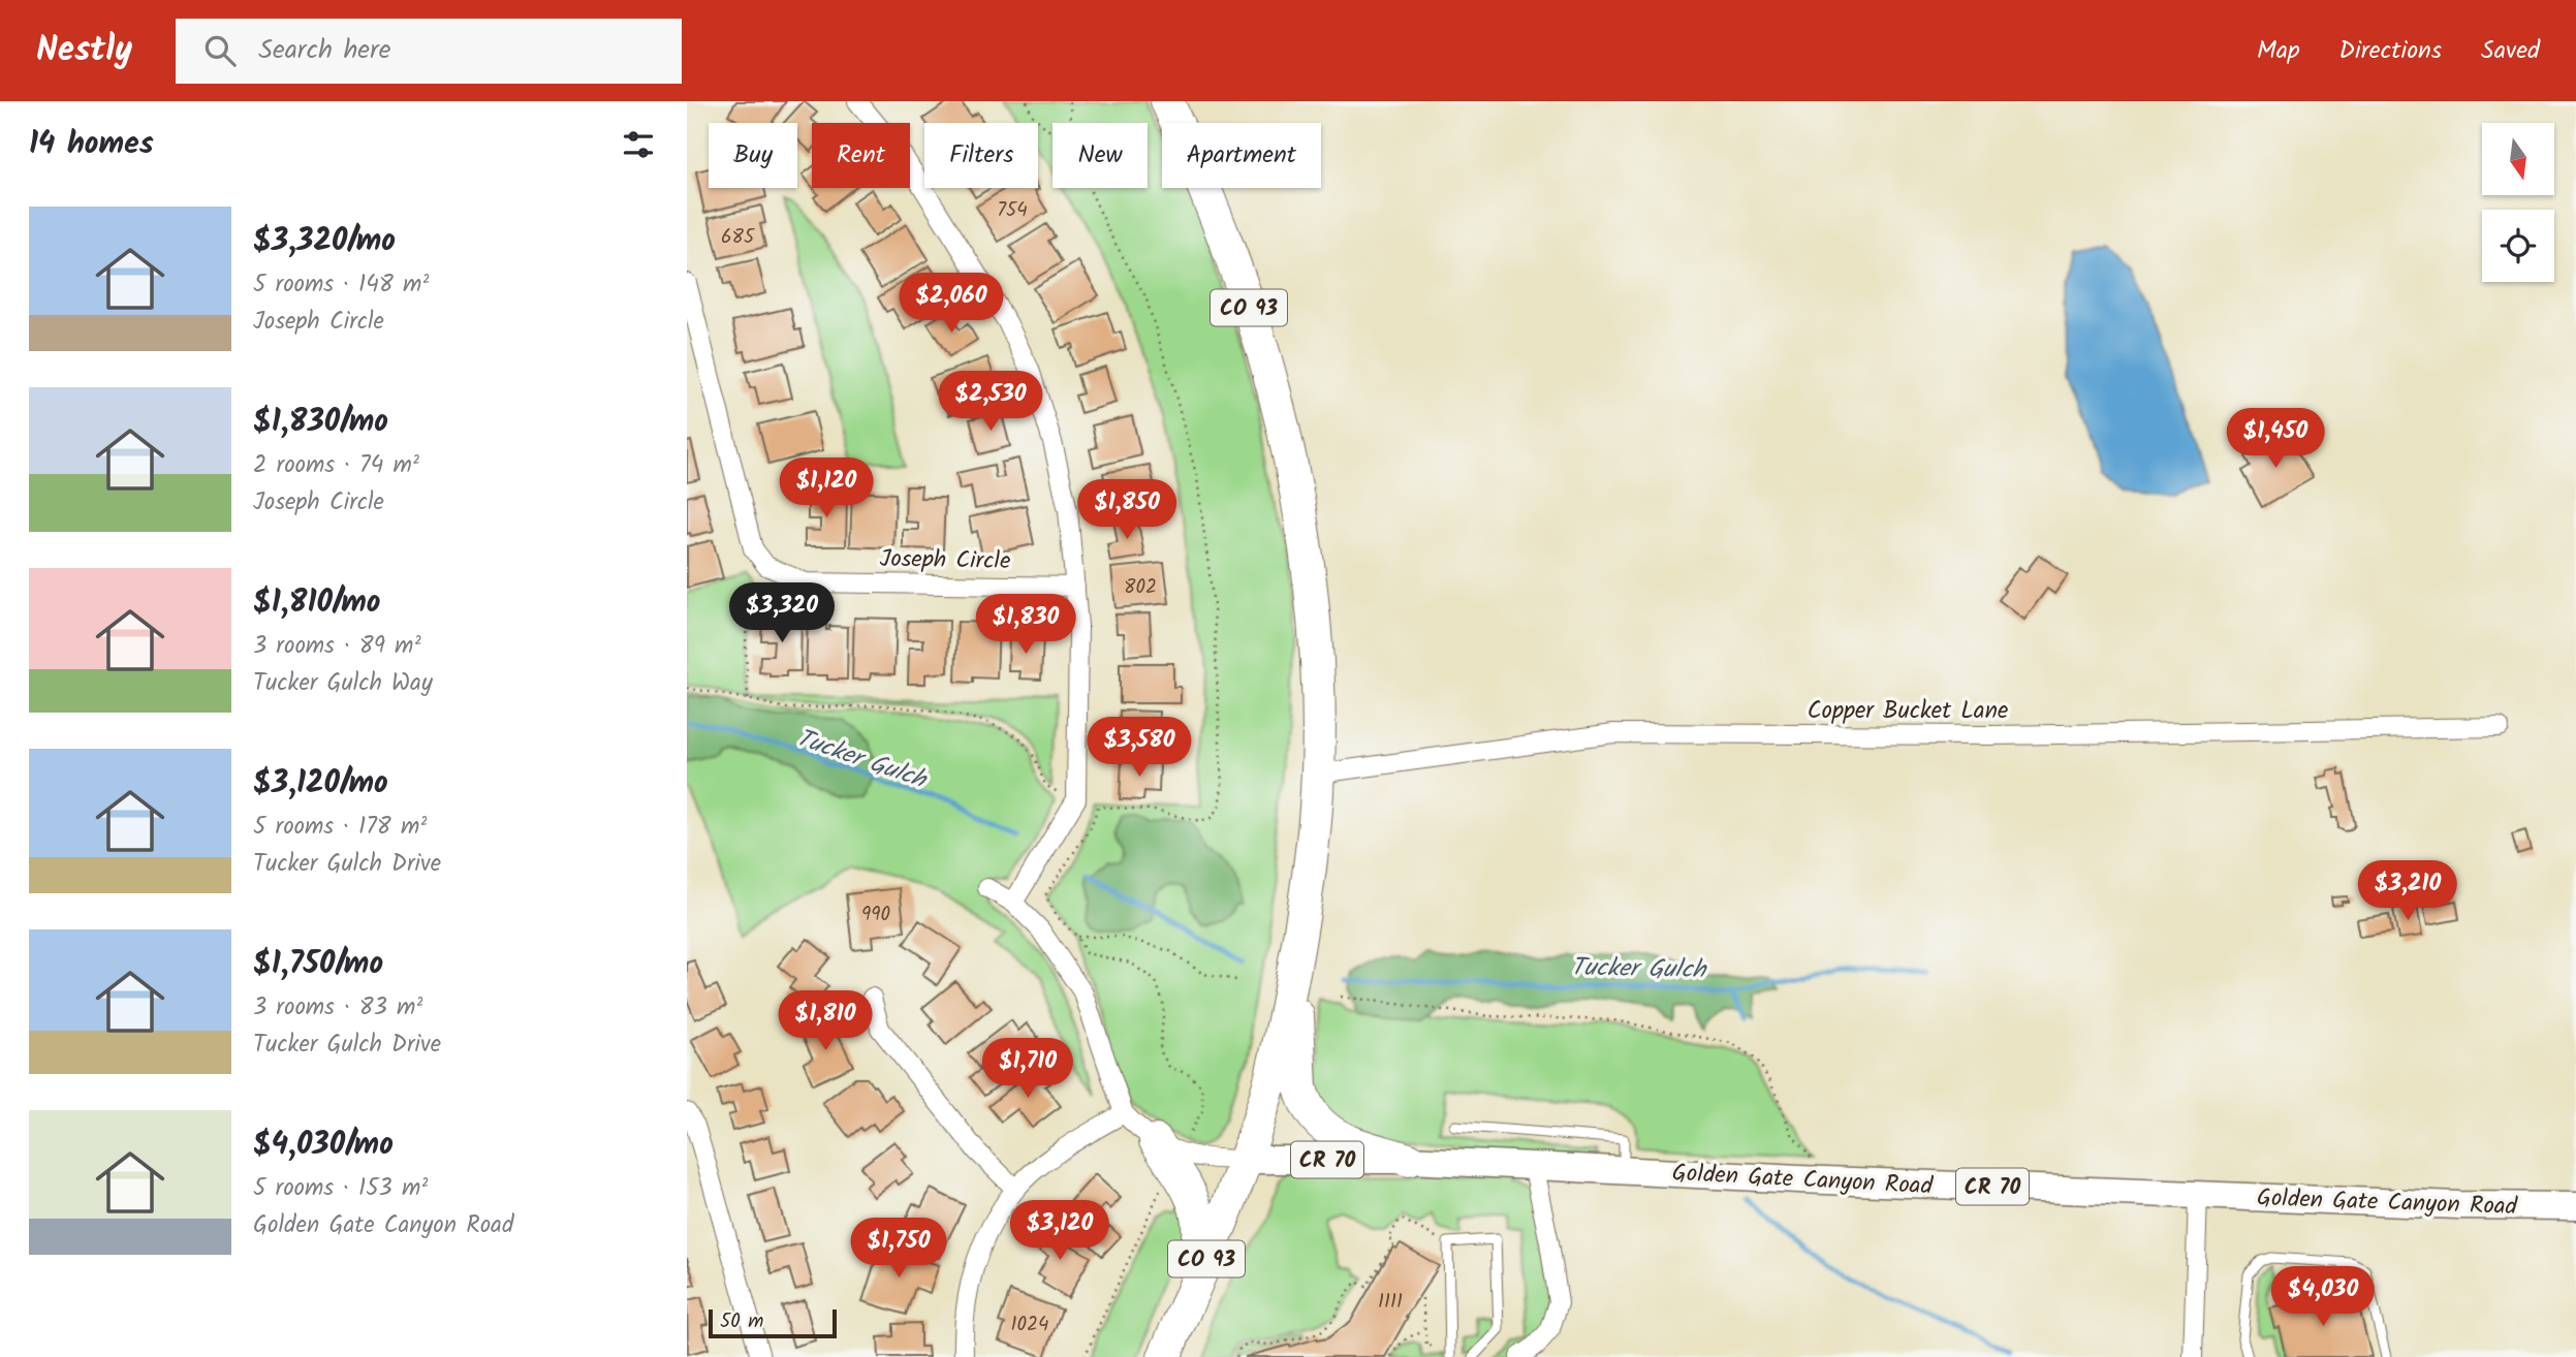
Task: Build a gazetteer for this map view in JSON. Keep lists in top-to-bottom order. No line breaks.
{"streets":{"highway":["CO 93"],"main road":["CR 70","Golden Gate Canyon Road"],"street":["Joseph Circle","Copper Bucket Lane"]},"crossings":[["CO 93","Copper Bucket Lane"],["CO 93","Golden Gate Canyon Road"]],"water":["Tucker Gulch"],"house_numbers":["754","685","802","990","1111","1024"],"scale_bar":"50 m","north":"bottom","page":{"header":"Nestly","search":"Search here","nav":["Map","Directions","Saved"],"heading":"14 homes","chip":["Buy","Rent","Filters","New","Apartment"],"list":[{"name":"$3,320/mo","note":"5 rooms · 148 m² · Joseph Circle"},{"name":"$1,830/mo","note":"2 rooms · 74 m² · Joseph Circle"},{"name":"$1,810/mo","note":"3 rooms · 89 m² · Tucker Gulch Way"},{"name":"$3,120/mo","note":"5 rooms · 178 m² · Tucker Gulch Drive"},{"name":"$1,750/mo","note":"3 rooms · 83 m² · Tucker Gulch Drive"},{"name":"$4,030/mo","note":"5 rooms · 153 m² · Golden Gate Canyon Road"}],"price":["$2,060","$2,530","$1,450","$1,120","$1,850","$3,320","$1,830","$3,580","$3,210","$1,810","$1,710","$3,120","$1,750","$4,030"],"scale":"50 m"}}
